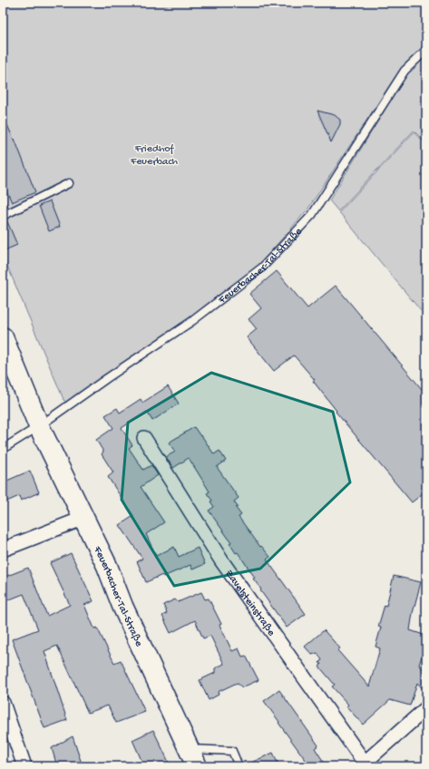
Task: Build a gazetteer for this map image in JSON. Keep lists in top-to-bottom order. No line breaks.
{"streets":{"main road":["Feuerbacher-Tal-Straße"],"street":["Zavelsteinstraße"]},"parks":["Friedhof Feuerbach"]}
